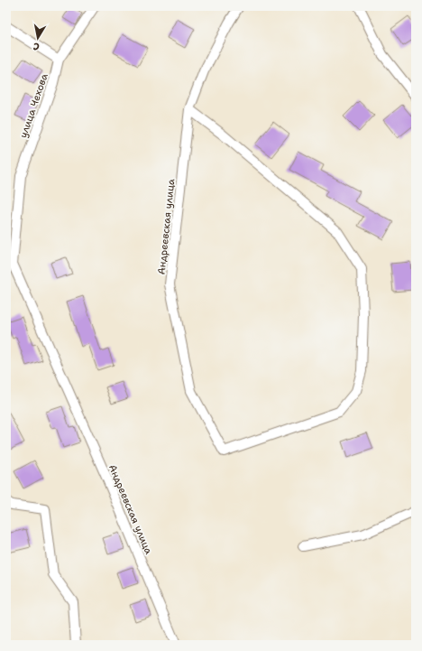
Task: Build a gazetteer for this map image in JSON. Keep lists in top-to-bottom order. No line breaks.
{"streets":{"street":["улица Чехова","Андреевская улица"]},"crossings":[["улица Чехова","Андреевская улица"]],"north":"bottom"}
